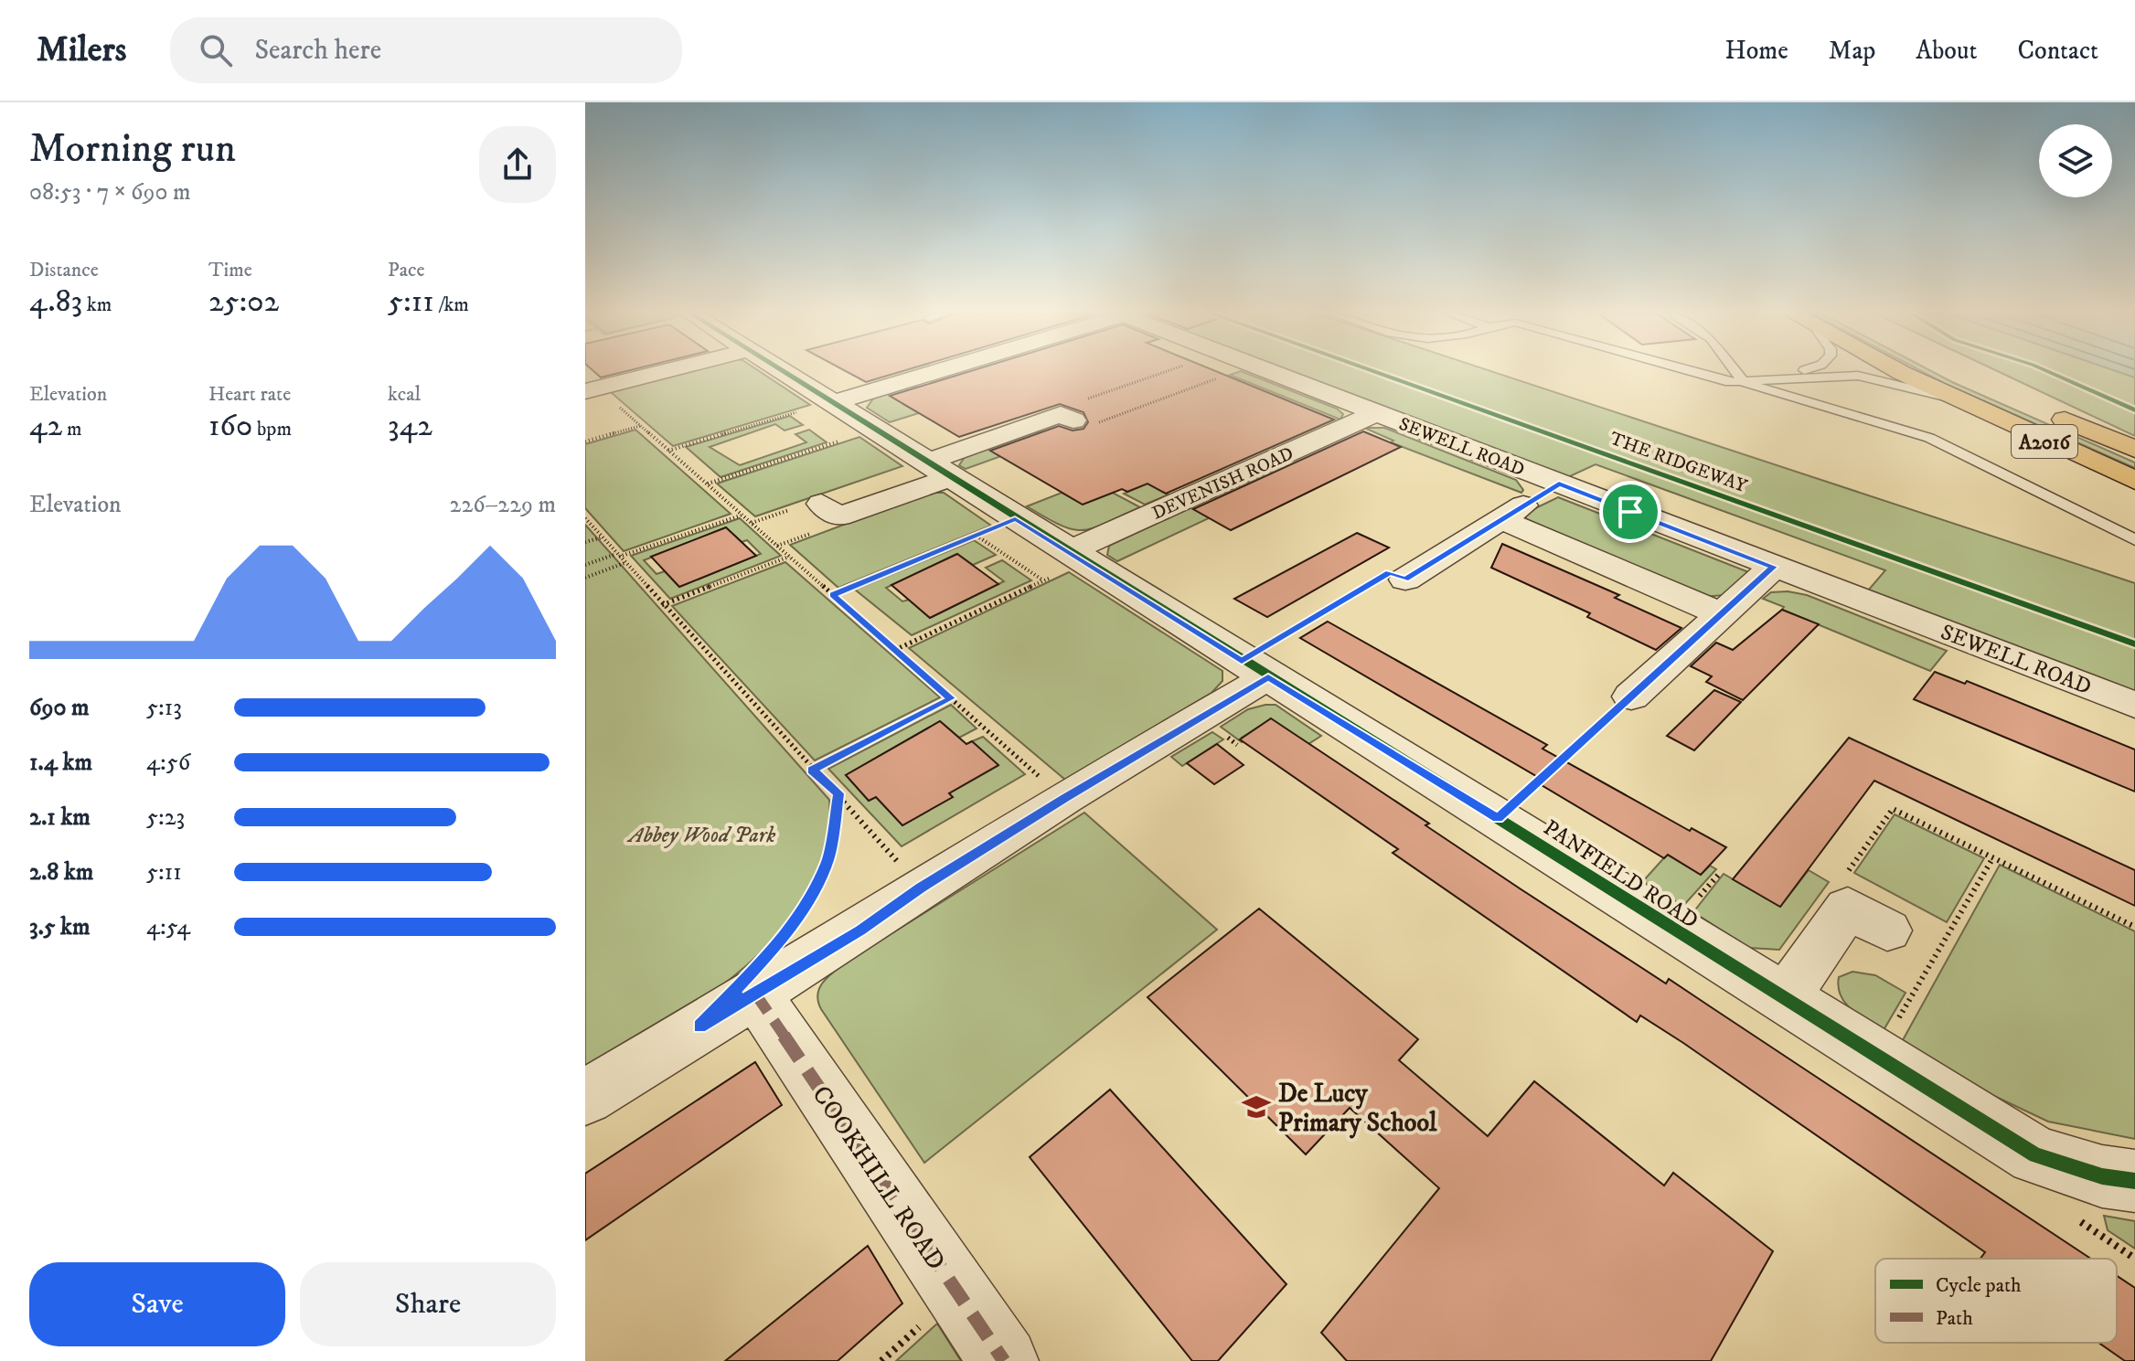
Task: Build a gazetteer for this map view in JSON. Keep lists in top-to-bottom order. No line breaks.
{"streets":{"main road":["A2016"],"street":["SEWELL ROAD","DEVENISH ROAD","PANFIELD ROAD","COOKHILL ROAD"],"cycle path":["THE RIDGEWAY"]},"crossings":[["SEWELL ROAD","DEVENISH ROAD"],["DEVENISH ROAD","PANFIELD ROAD"]],"parks":["Abbey Wood Park"],"places":{"school or university":["De Lucy Primary School"]},"legend":["Cycle path","Path"],"page":{"header":"Milers","search":"Search here","nav":["Home","Map","About","Contact"],"heading":["Morning run","08:53 · 7 × 690 m"],"stats":[["Distance","4.83 km"],["Time","25:02"],["Pace","5:11 /km"],["Elevation","42 m"],["Heart rate","160 bpm"],["kcal","342"]],"chart":["Elevation","226–229 m"],"list":[{"name":"690 m","note":"5:13"},{"name":"1.4 km","note":"4:56"},{"name":"2.1 km","note":"5:23"},{"name":"2.8 km","note":"5:11"},{"name":"3.5 km","note":"4:54"}],"buttons":["Save","Share"]}}
